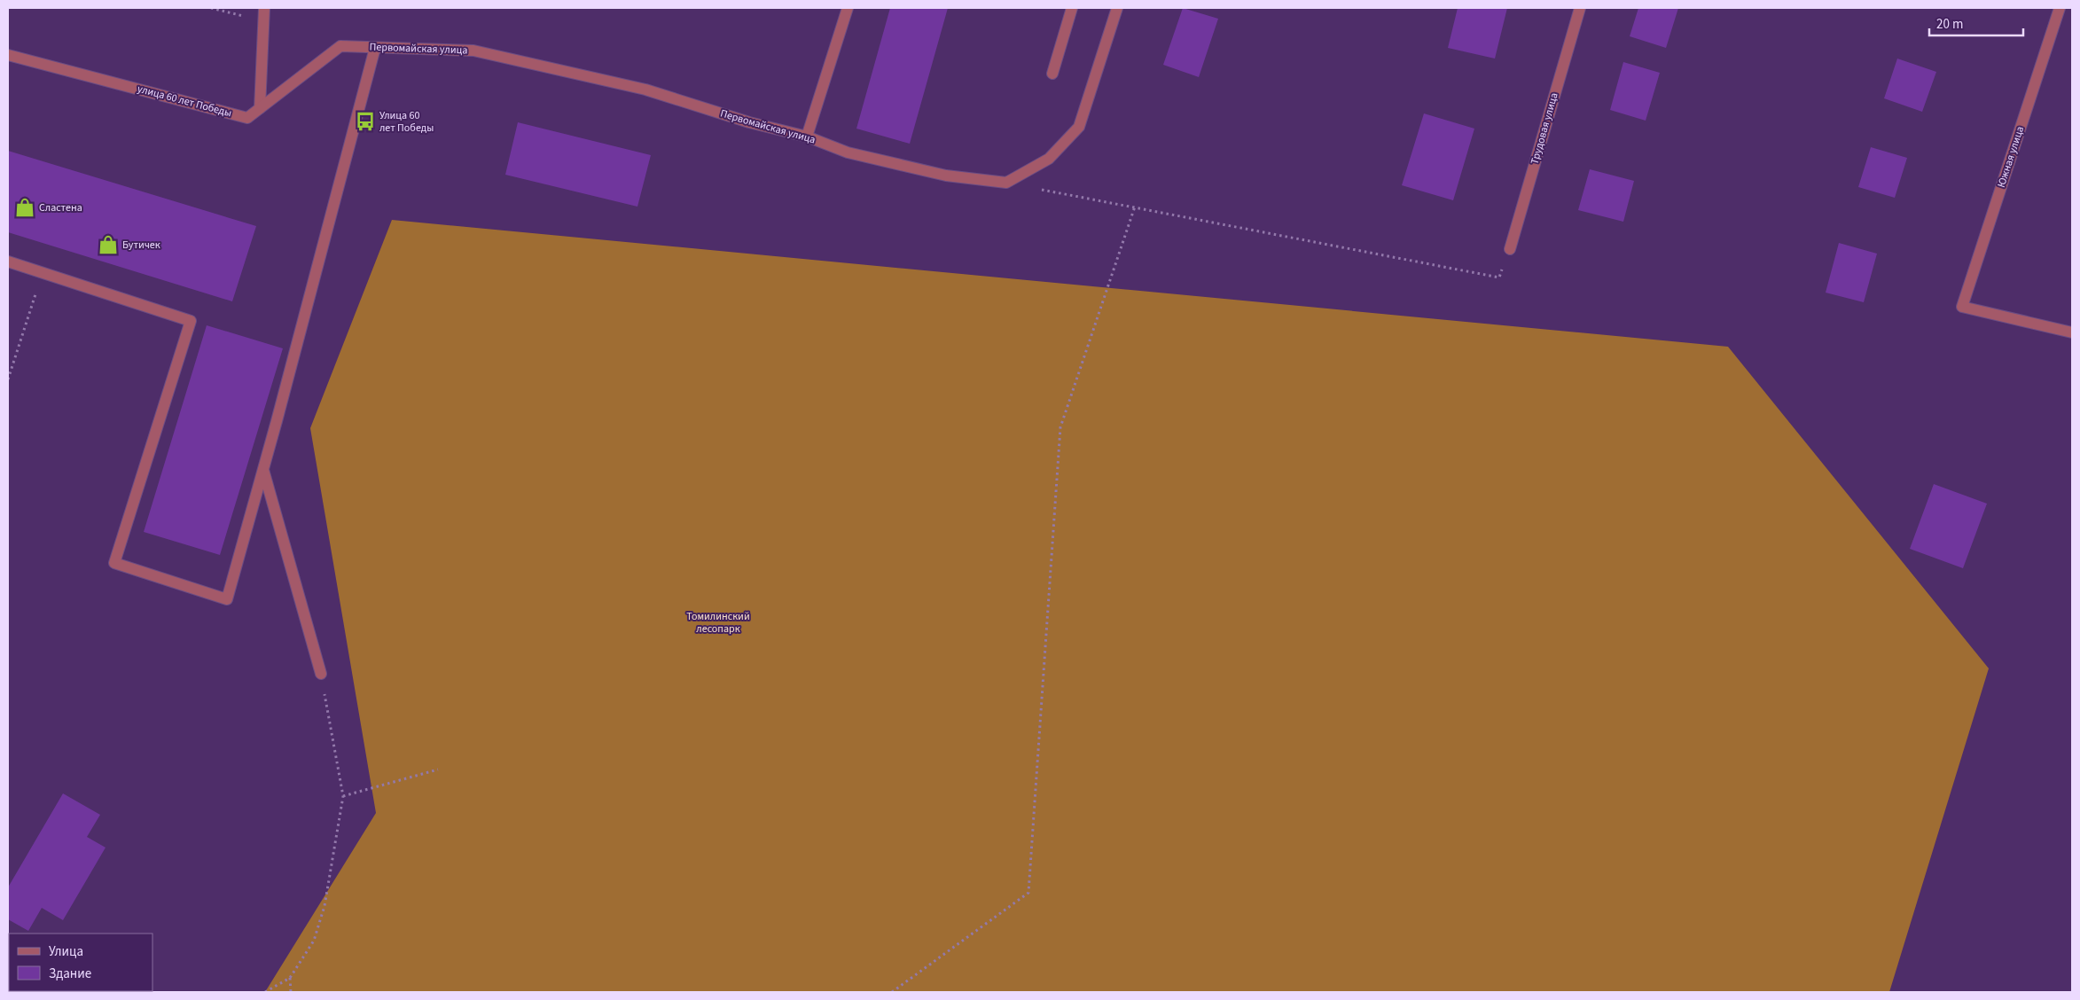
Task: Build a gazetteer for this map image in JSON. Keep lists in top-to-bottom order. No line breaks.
{"streets":{"street":["Первомайская улица","улица 60 лет Победы","Трудовая улица","Южная улица"]},"crossings":[["Первомайская улица","улица 60 лет Победы"]],"parks":["Томилинский лесопарк"],"places":{"bus stop":["Улица 60 лет Победы"],"shop":["Сластена","Бутичек"]},"legend":["Улица","Здание"],"scale_bar":"20 m"}
